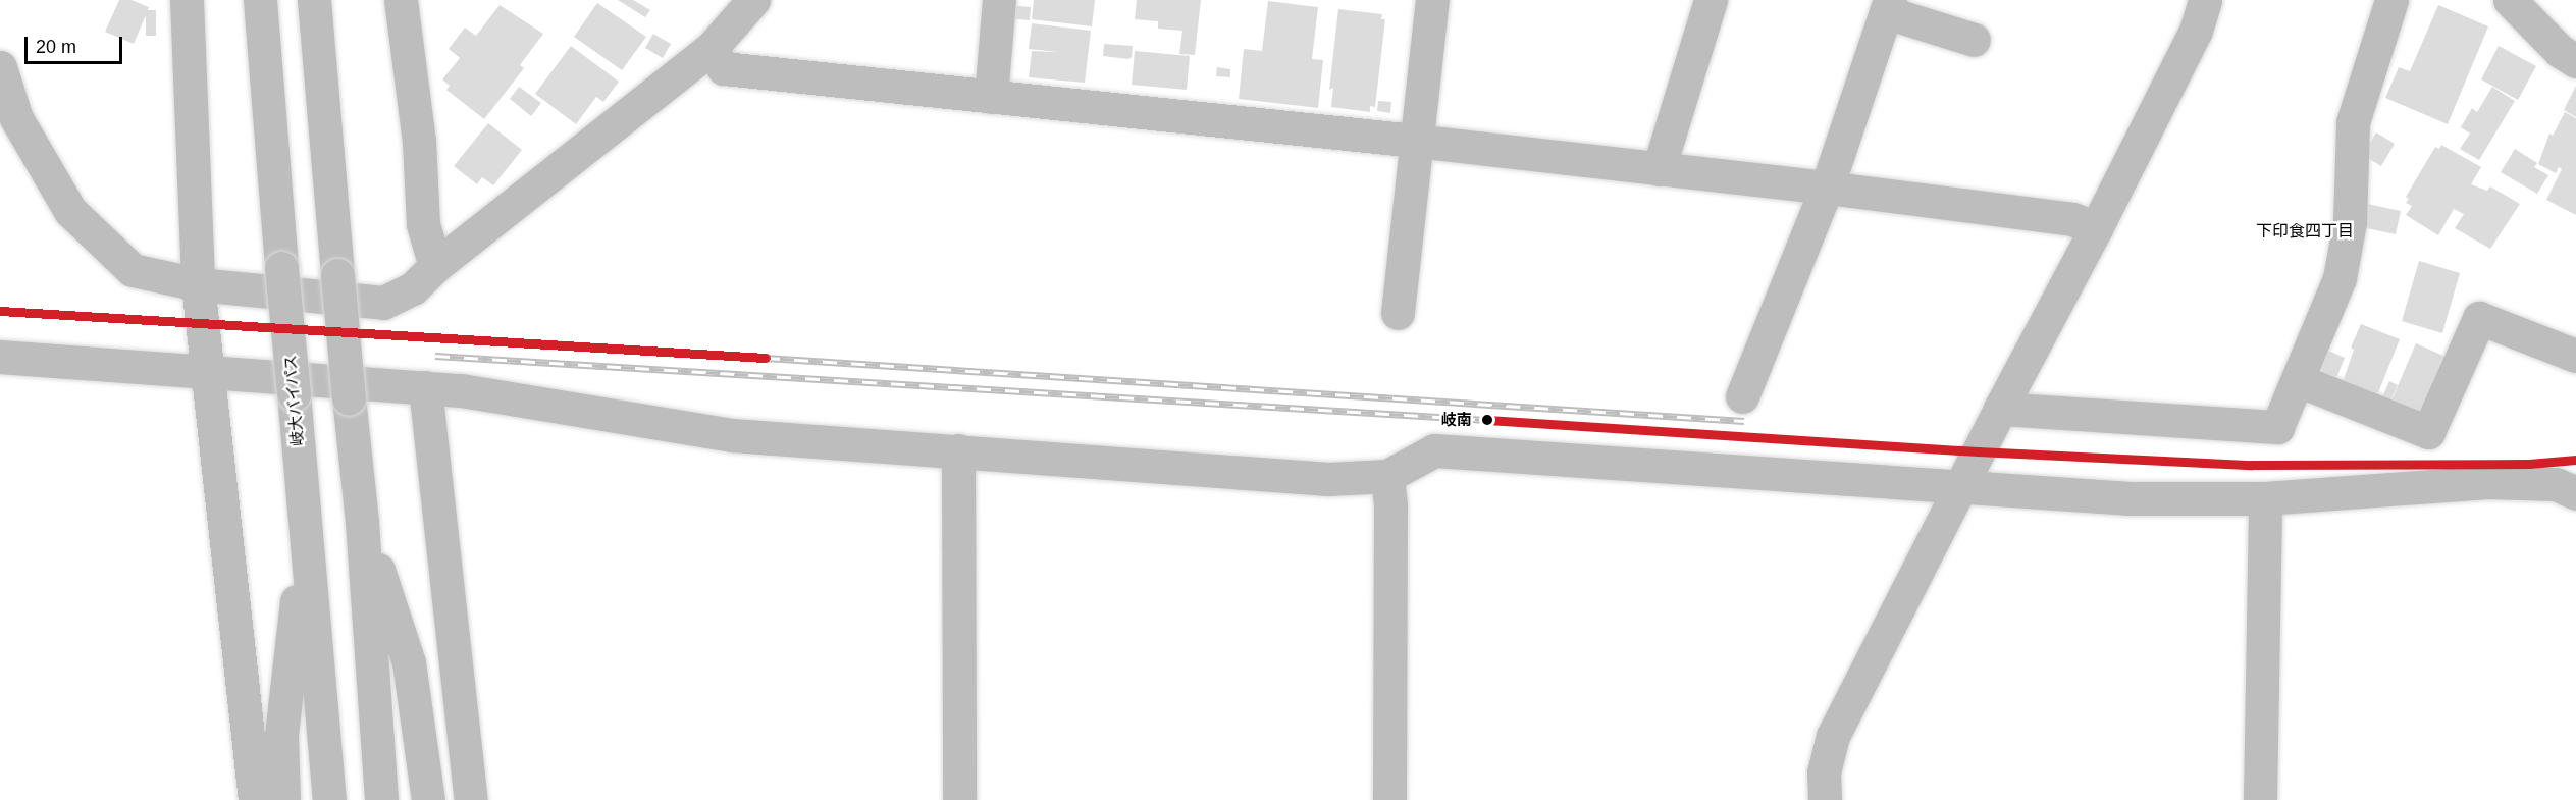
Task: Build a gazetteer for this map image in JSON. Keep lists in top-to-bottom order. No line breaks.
{"streets":{"main road":["岐大バイパス"]},"districts":["下印食四丁目"],"places":["岐南"],"scale_bar":"20 m"}
